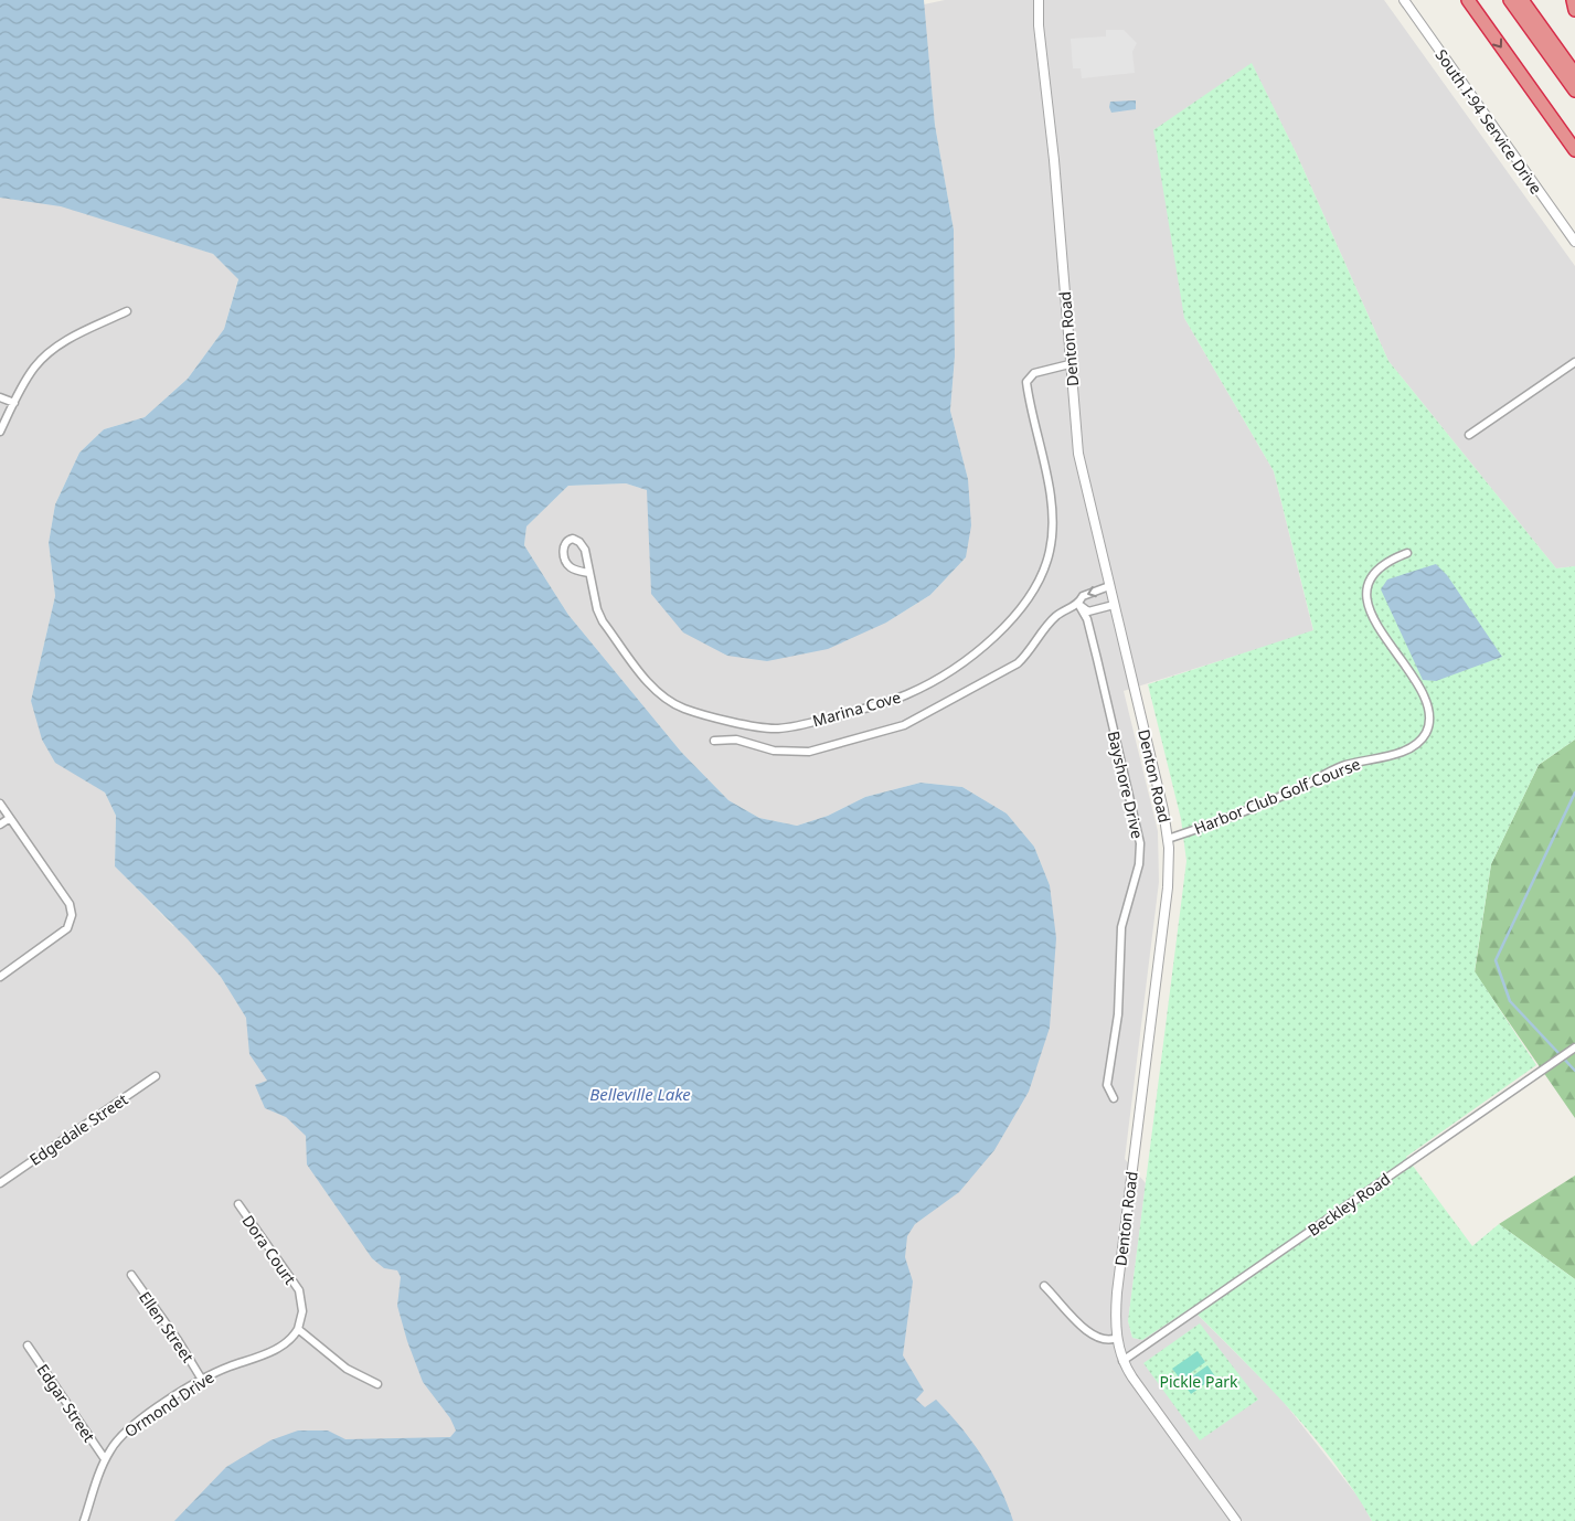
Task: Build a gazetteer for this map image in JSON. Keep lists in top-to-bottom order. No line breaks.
{"streets":{"street":["South I-94 Service Drive","Denton Road","Marina Cove","Bayshore Drive","Harbor Club Golf Course","Edgedale Street","Beckley Road","Dora Court","Ellen Street","Edgar Street","Ormond Drive"]},"crossings":[["Denton Road","Marina Cove"],["Denton Road","Harbor Club Golf Course"],["Denton Road","Beckley Road"],["Dora Court","Ormond Drive"],["Ellen Street","Ormond Drive"],["Edgar Street","Ormond Drive"]],"water":["Belleville Lake"],"parks":["Pickle Park"]}
